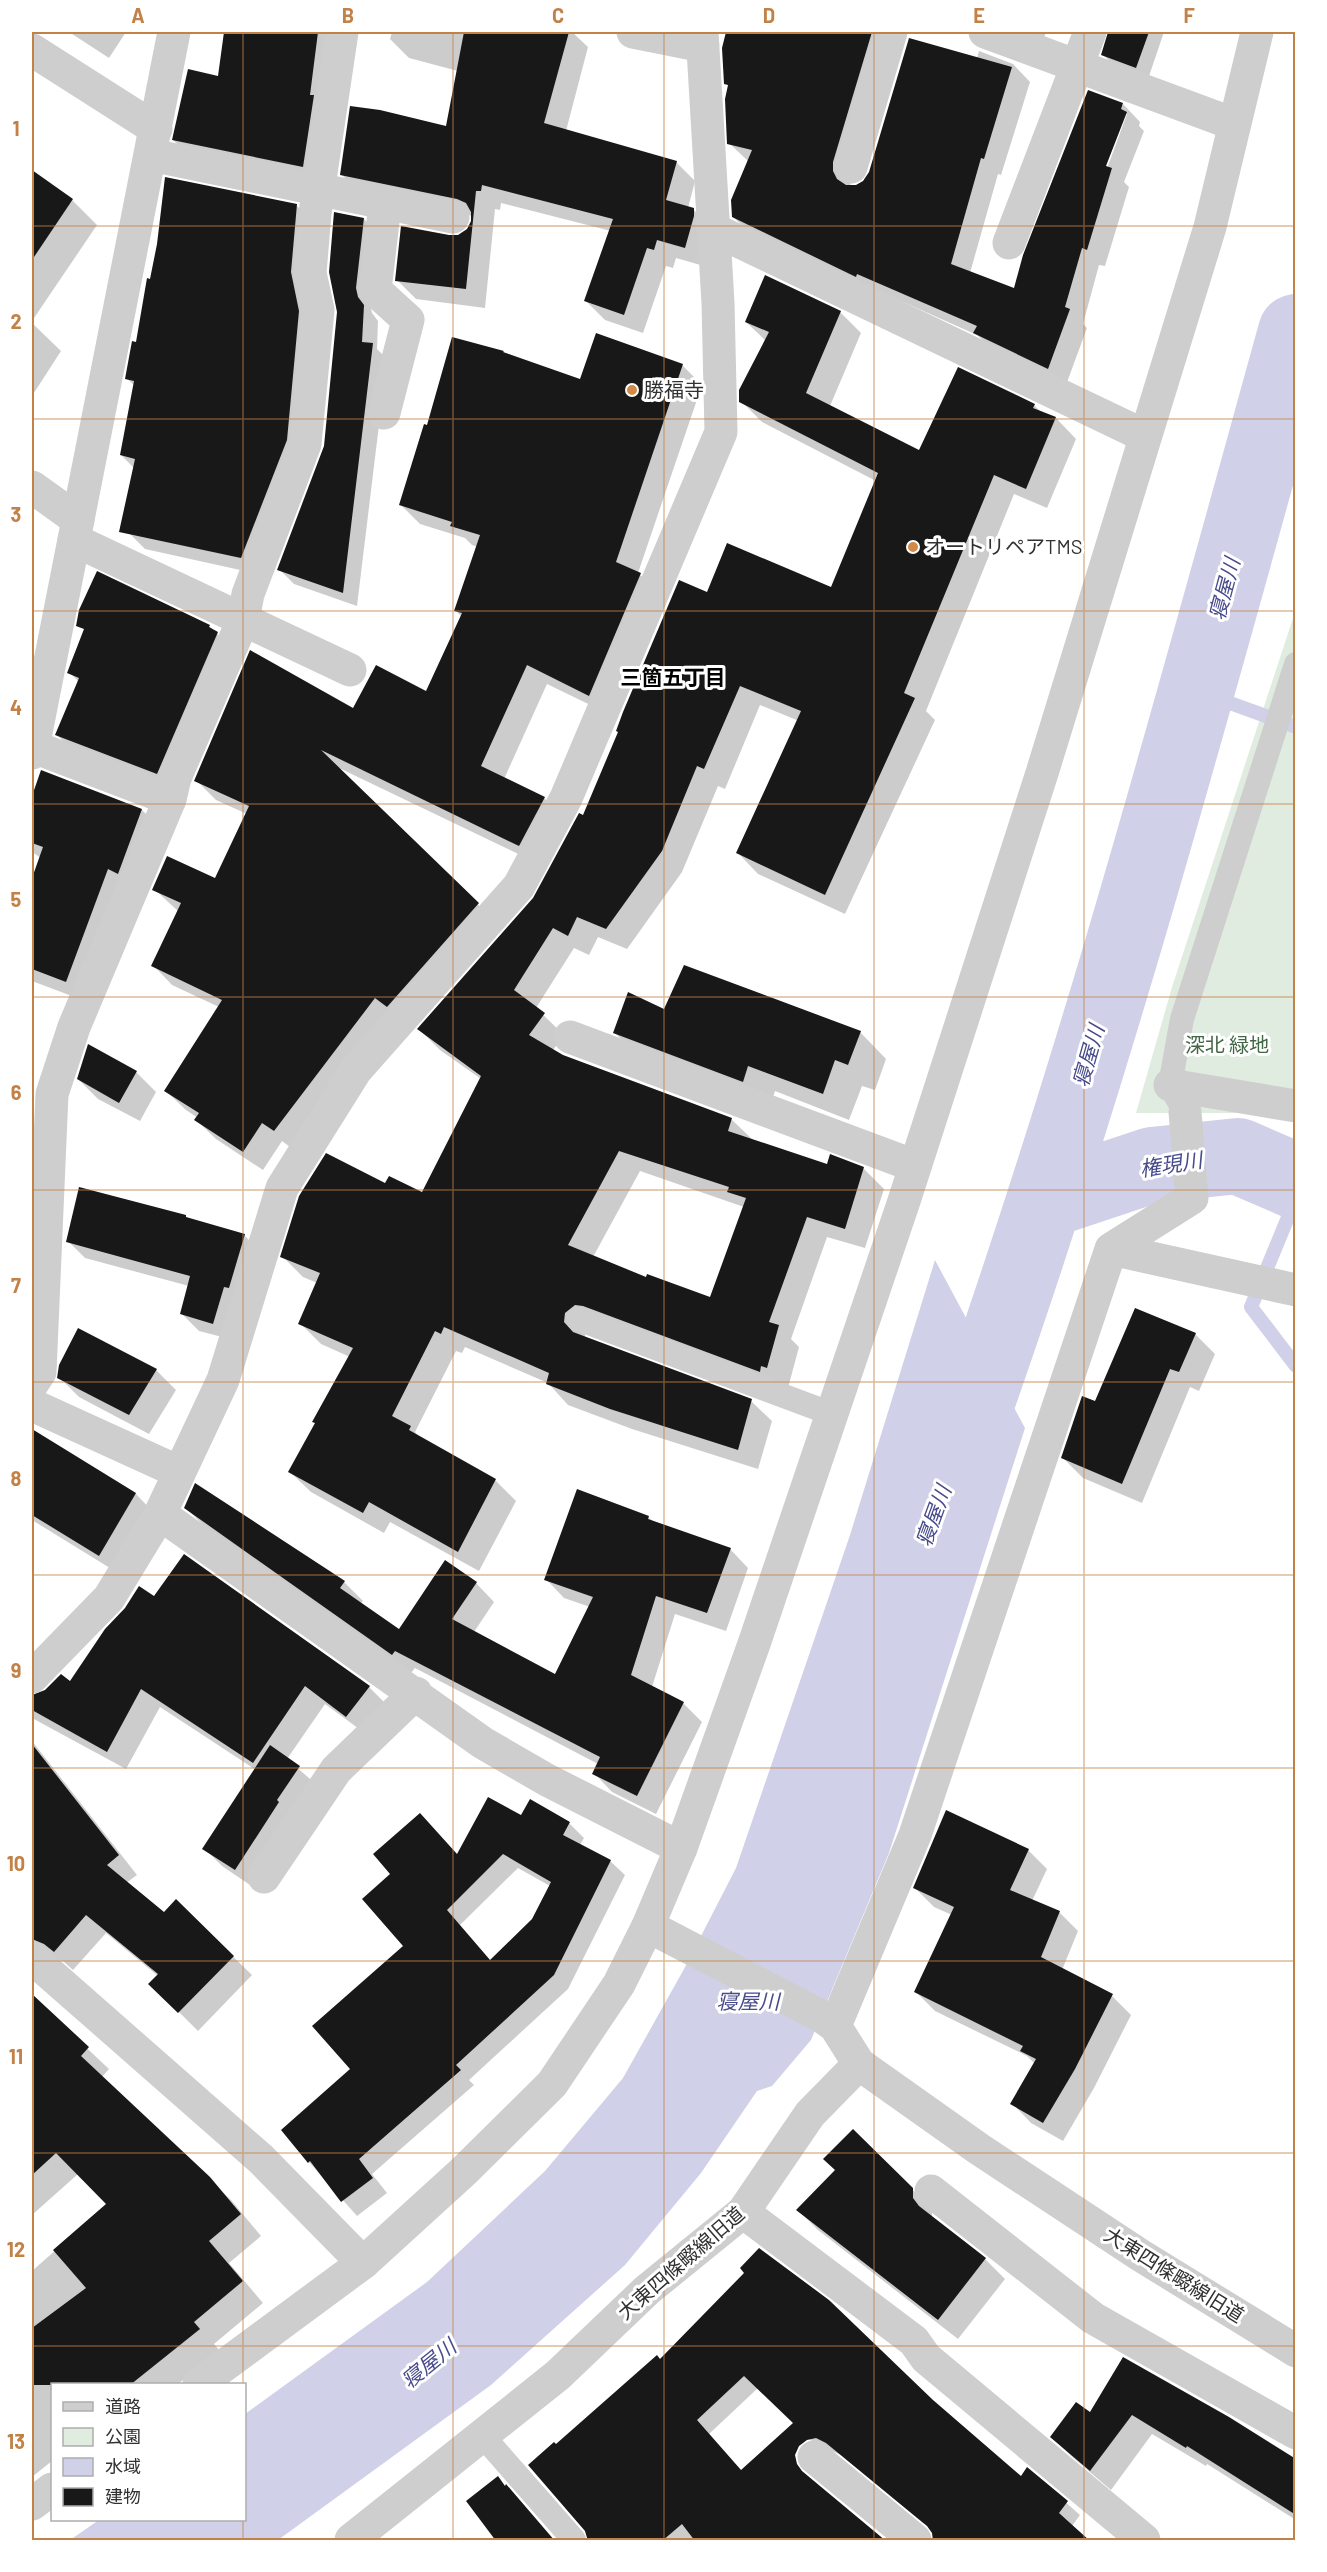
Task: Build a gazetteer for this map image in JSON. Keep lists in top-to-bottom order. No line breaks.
{"streets":{"street":["大東四條畷線旧道"]},"districts":["三箇五丁目"],"water":["寝屋川","権現川"],"parks":["深北 緑地"],"places":["勝福寺","オートリペアTMS"],"legend":["道路","公園","水域","建物"],"grid":{"columns":["A","B","C","D","E","F"],"rows":["1","2","3","4","5","6","7","8","9","10","11","12","13"]}}
